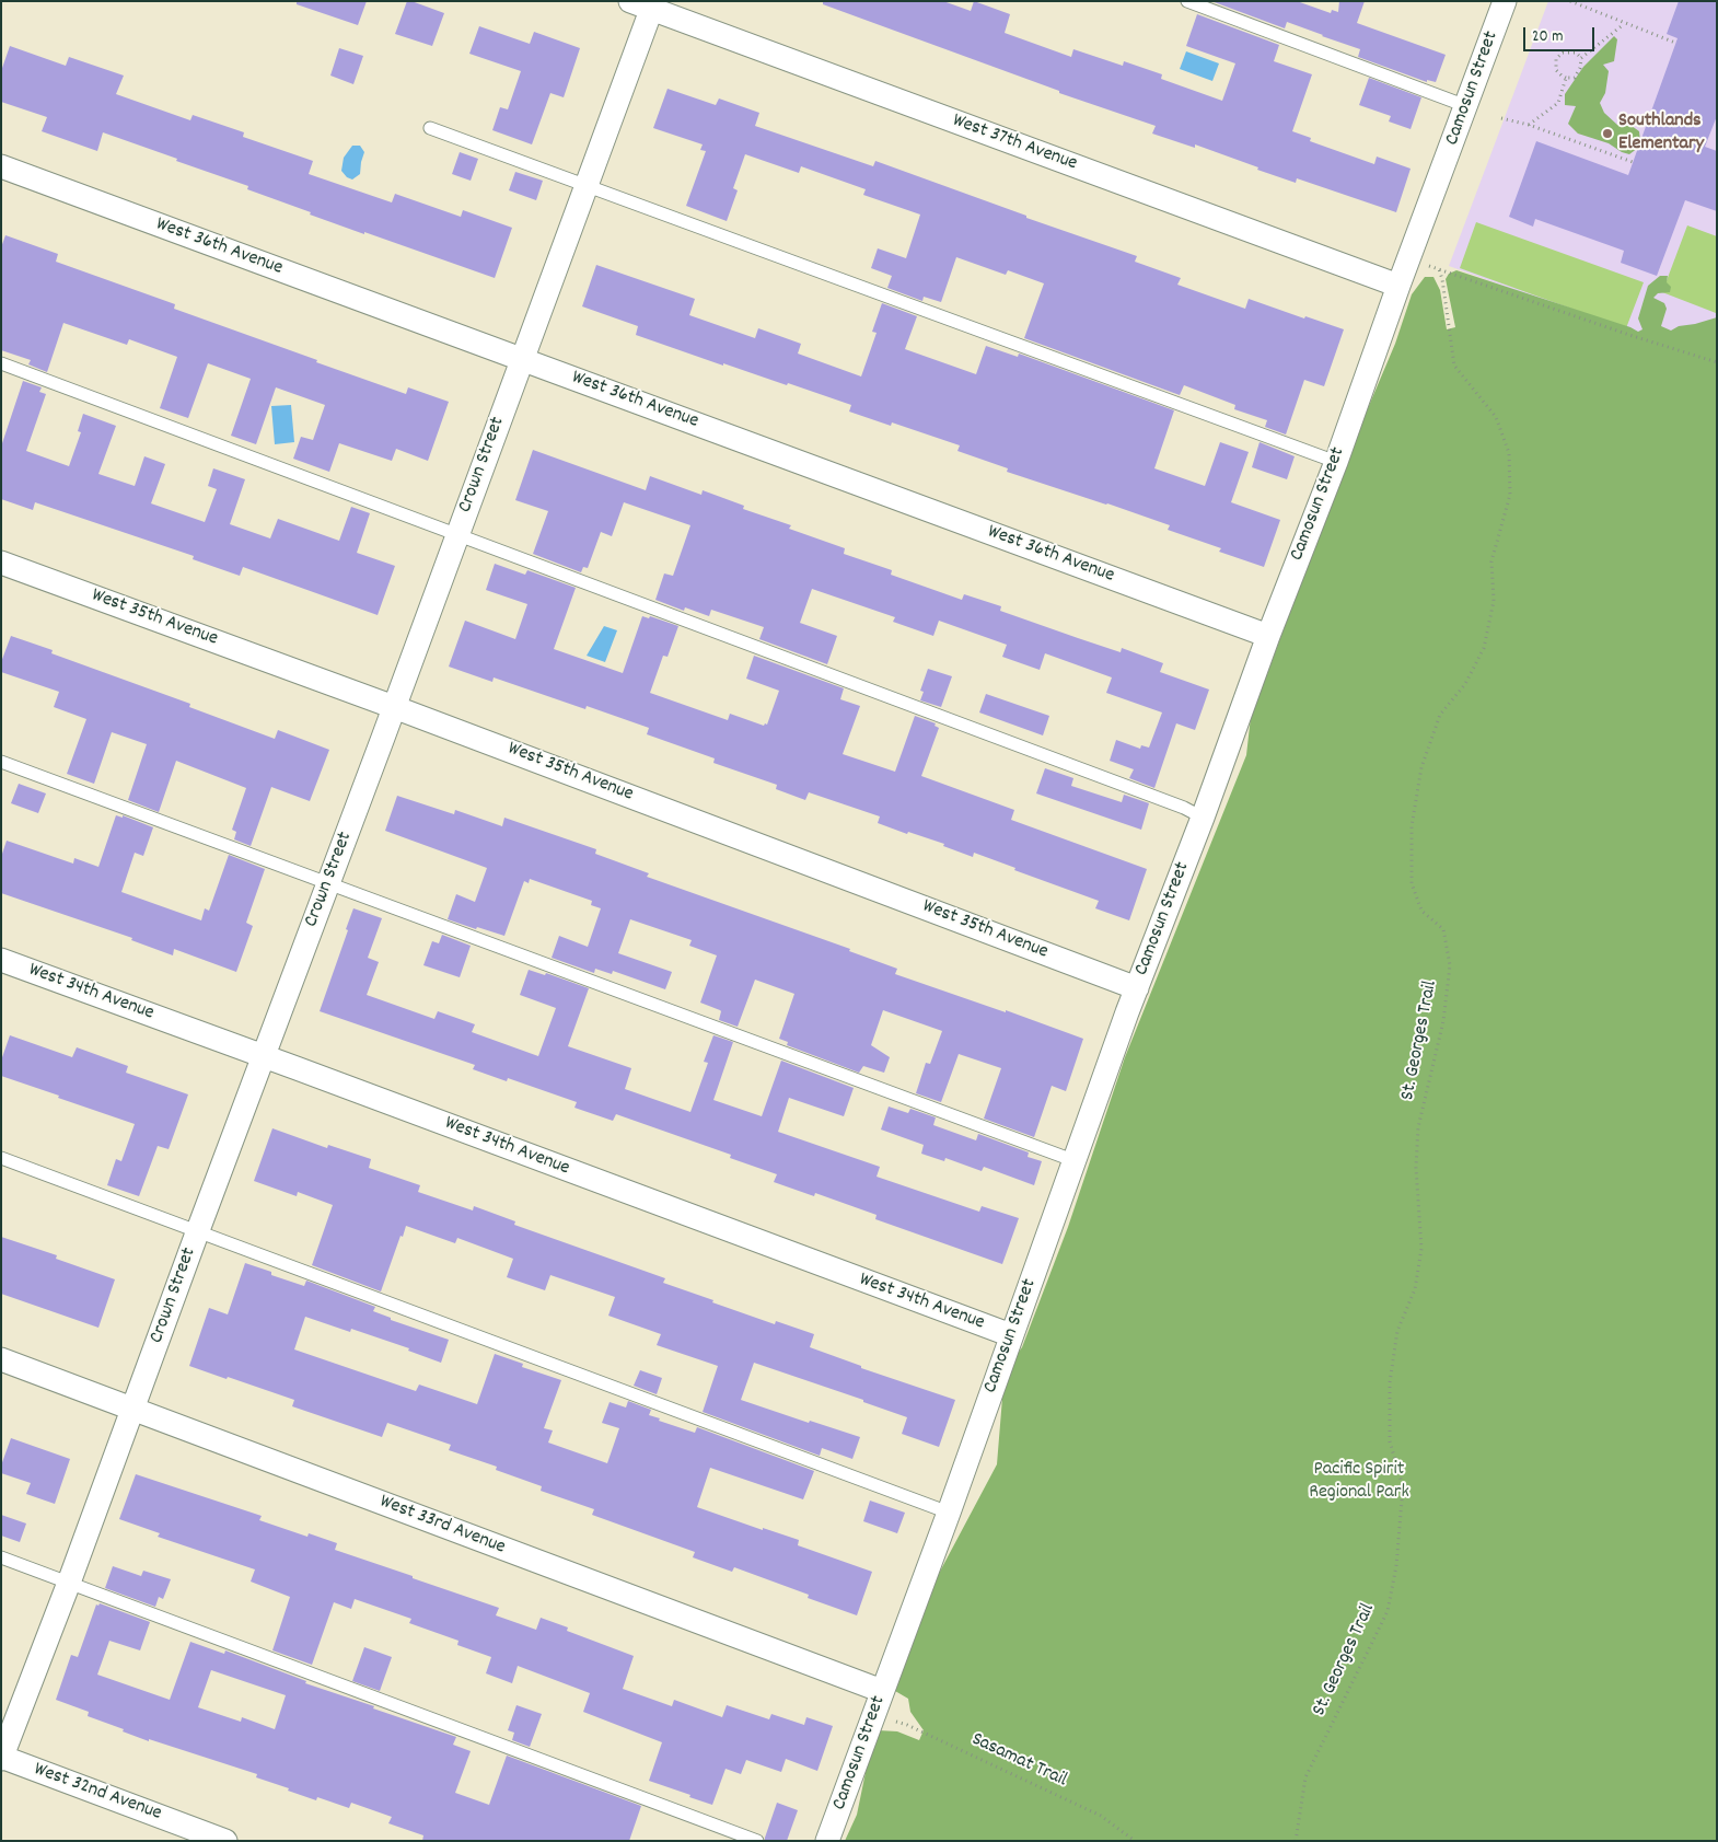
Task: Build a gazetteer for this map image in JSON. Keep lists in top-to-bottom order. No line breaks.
{"streets":{"street":["Camosun Street","West 37th Avenue","West 36th Avenue","Crown Street","West 35th Avenue","West 34th Avenue","West 33rd Avenue","West 32nd Avenue"],"path":["St. Georges Trail","Sasamat Trail"]},"crossings":[["Camosun Street","West 37th Avenue"],["Camosun Street","West 36th Avenue"],["Camosun Street","West 35th Avenue"],["Camosun Street","West 34th Avenue"],["Camosun Street","West 33rd Avenue"],["West 37th Avenue","Crown Street"],["West 36th Avenue","Crown Street"],["Crown Street","West 35th Avenue"],["Crown Street","West 34th Avenue"],["Crown Street","West 33rd Avenue"],["Crown Street","West 32nd Avenue"]],"parks":["Pacific Spirit Regional Park"],"places":["Southlands Elementary"],"scale_bar":"20 m"}
